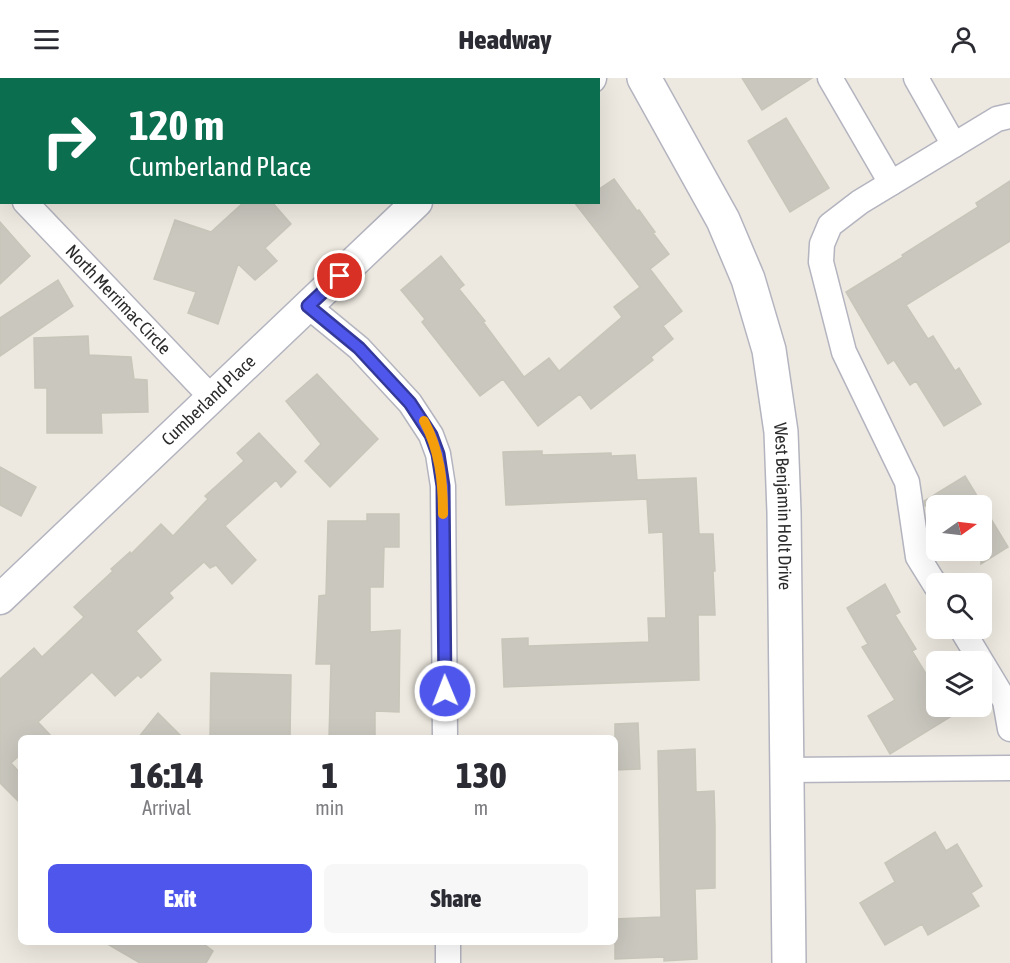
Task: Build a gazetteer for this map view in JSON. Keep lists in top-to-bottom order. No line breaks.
{"streets":{"main road":["West Benjamin Holt Drive"],"street":["North Merrimac Circle","Cumberland Place"]},"crossings":[["North Merrimac Circle","Cumberland Place"]],"north":"right","page":{"header":"Headway","turn":["120 m","Cumberland Place"],"eta":["16:14","Arrival","1","min","130","m"],"buttons":["Exit","Share"]}}
